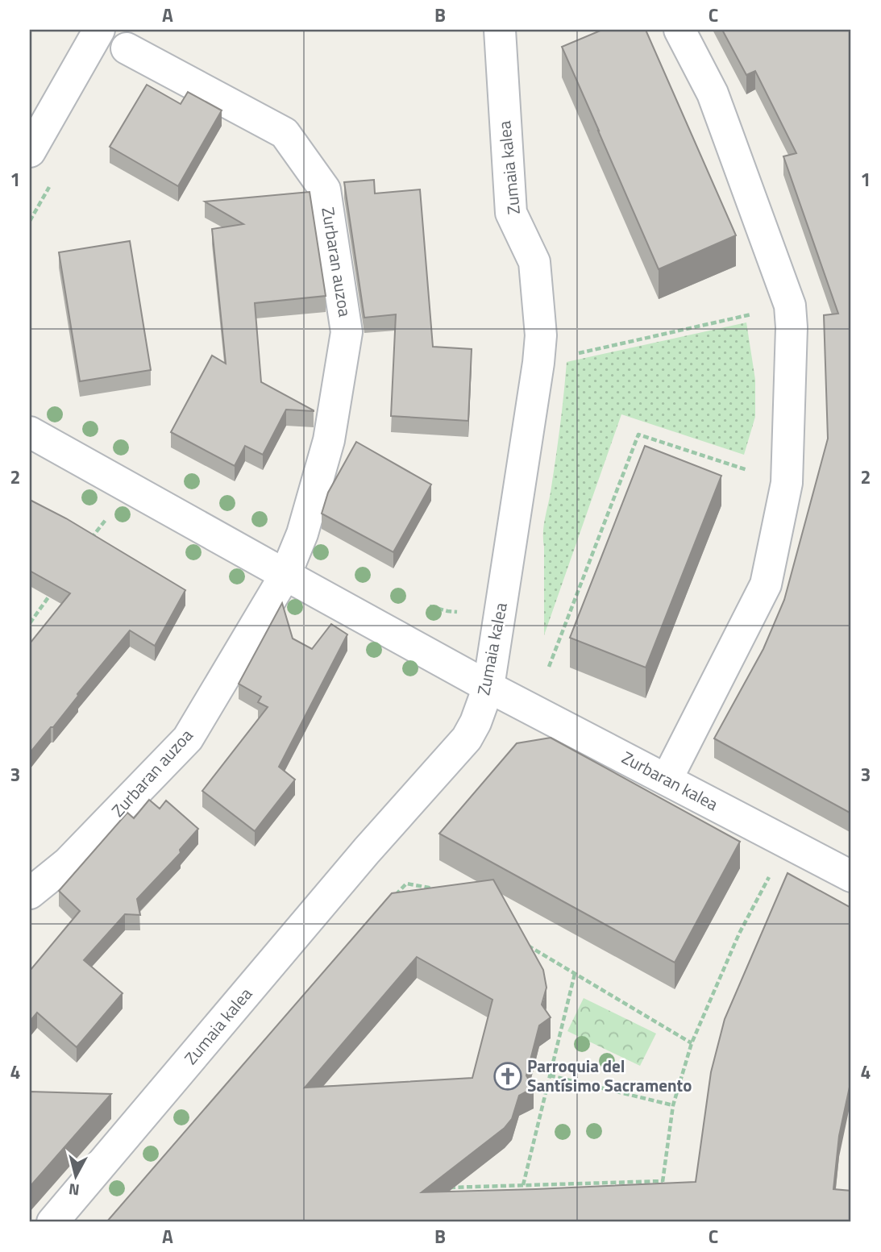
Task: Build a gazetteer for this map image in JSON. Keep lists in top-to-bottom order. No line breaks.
{"streets":{"street":["Zumaia kalea","Zurbaran auzoa","Zurbaran kalea"]},"crossings":[["Zumaia kalea","Zurbaran kalea"]],"places":{"church":["Parroquia del Santísimo Sacramento"]},"north":"bottom","grid":{"columns":["A","B","C"],"rows":["1","2","3","4"]}}
